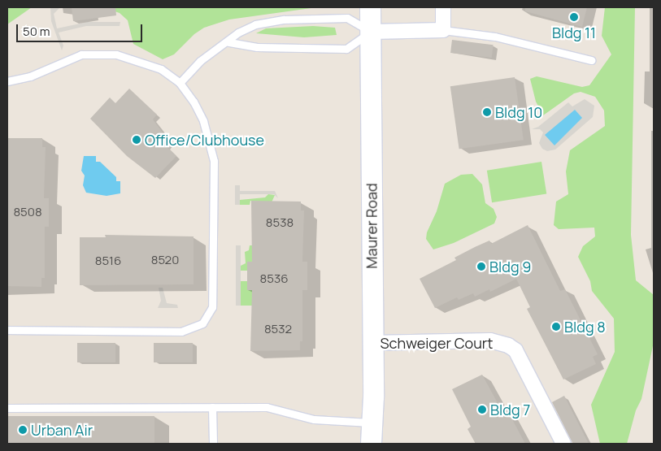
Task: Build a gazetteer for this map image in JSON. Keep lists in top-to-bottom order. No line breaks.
{"streets":{"street":["Maurer Road","Schweiger Court"]},"crossings":[["Maurer Road","Schweiger Court"]],"places":["Bldg 11","Bldg 10","Office/Clubhouse","Bldg 9","Bldg 8","Bldg 7","Urban Air"],"house_numbers":["8508","8538","8520","8516","8536","8532"],"scale_bar":"50 m"}
